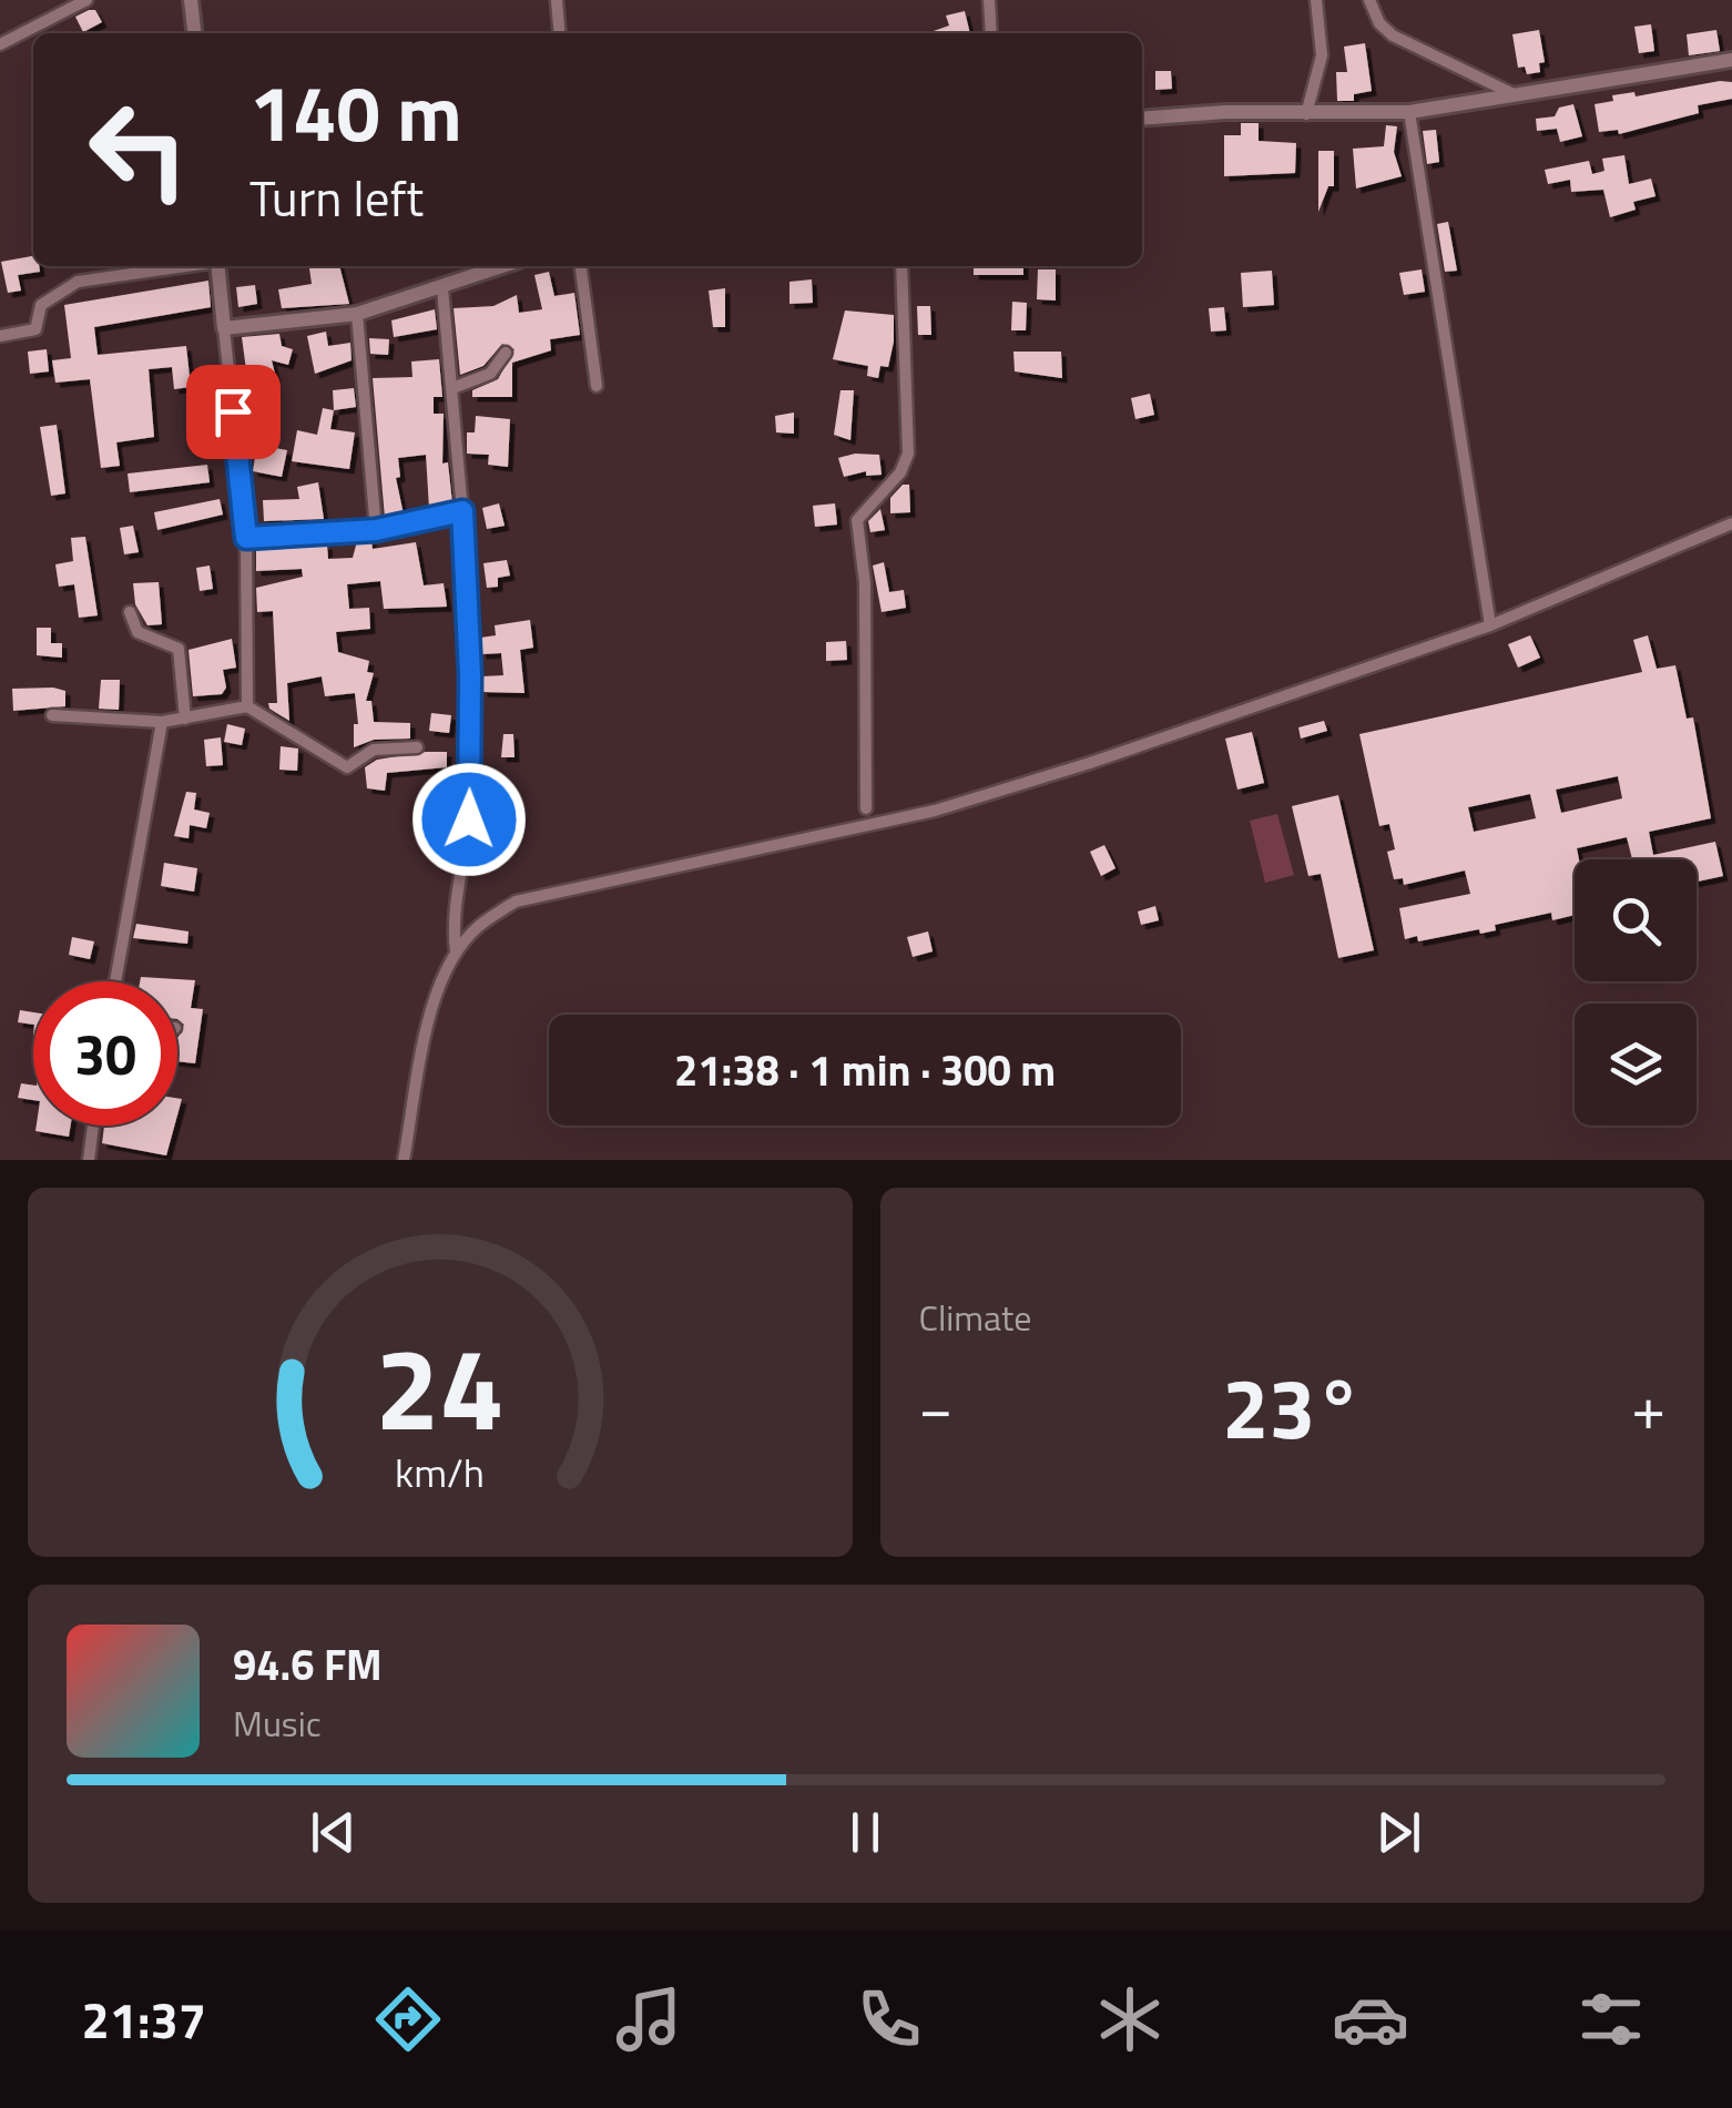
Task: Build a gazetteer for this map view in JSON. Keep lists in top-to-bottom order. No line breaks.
{"page":{"turn":["140 m","Turn left"],"limit":"30","trip":"21:38 · 1 min · 300 m","tile":"Climate","heat":["−","23°","+"],"song":["94.6 FM","Music"],"tabs":"21:37","gauge":["24","km/h"]}}
